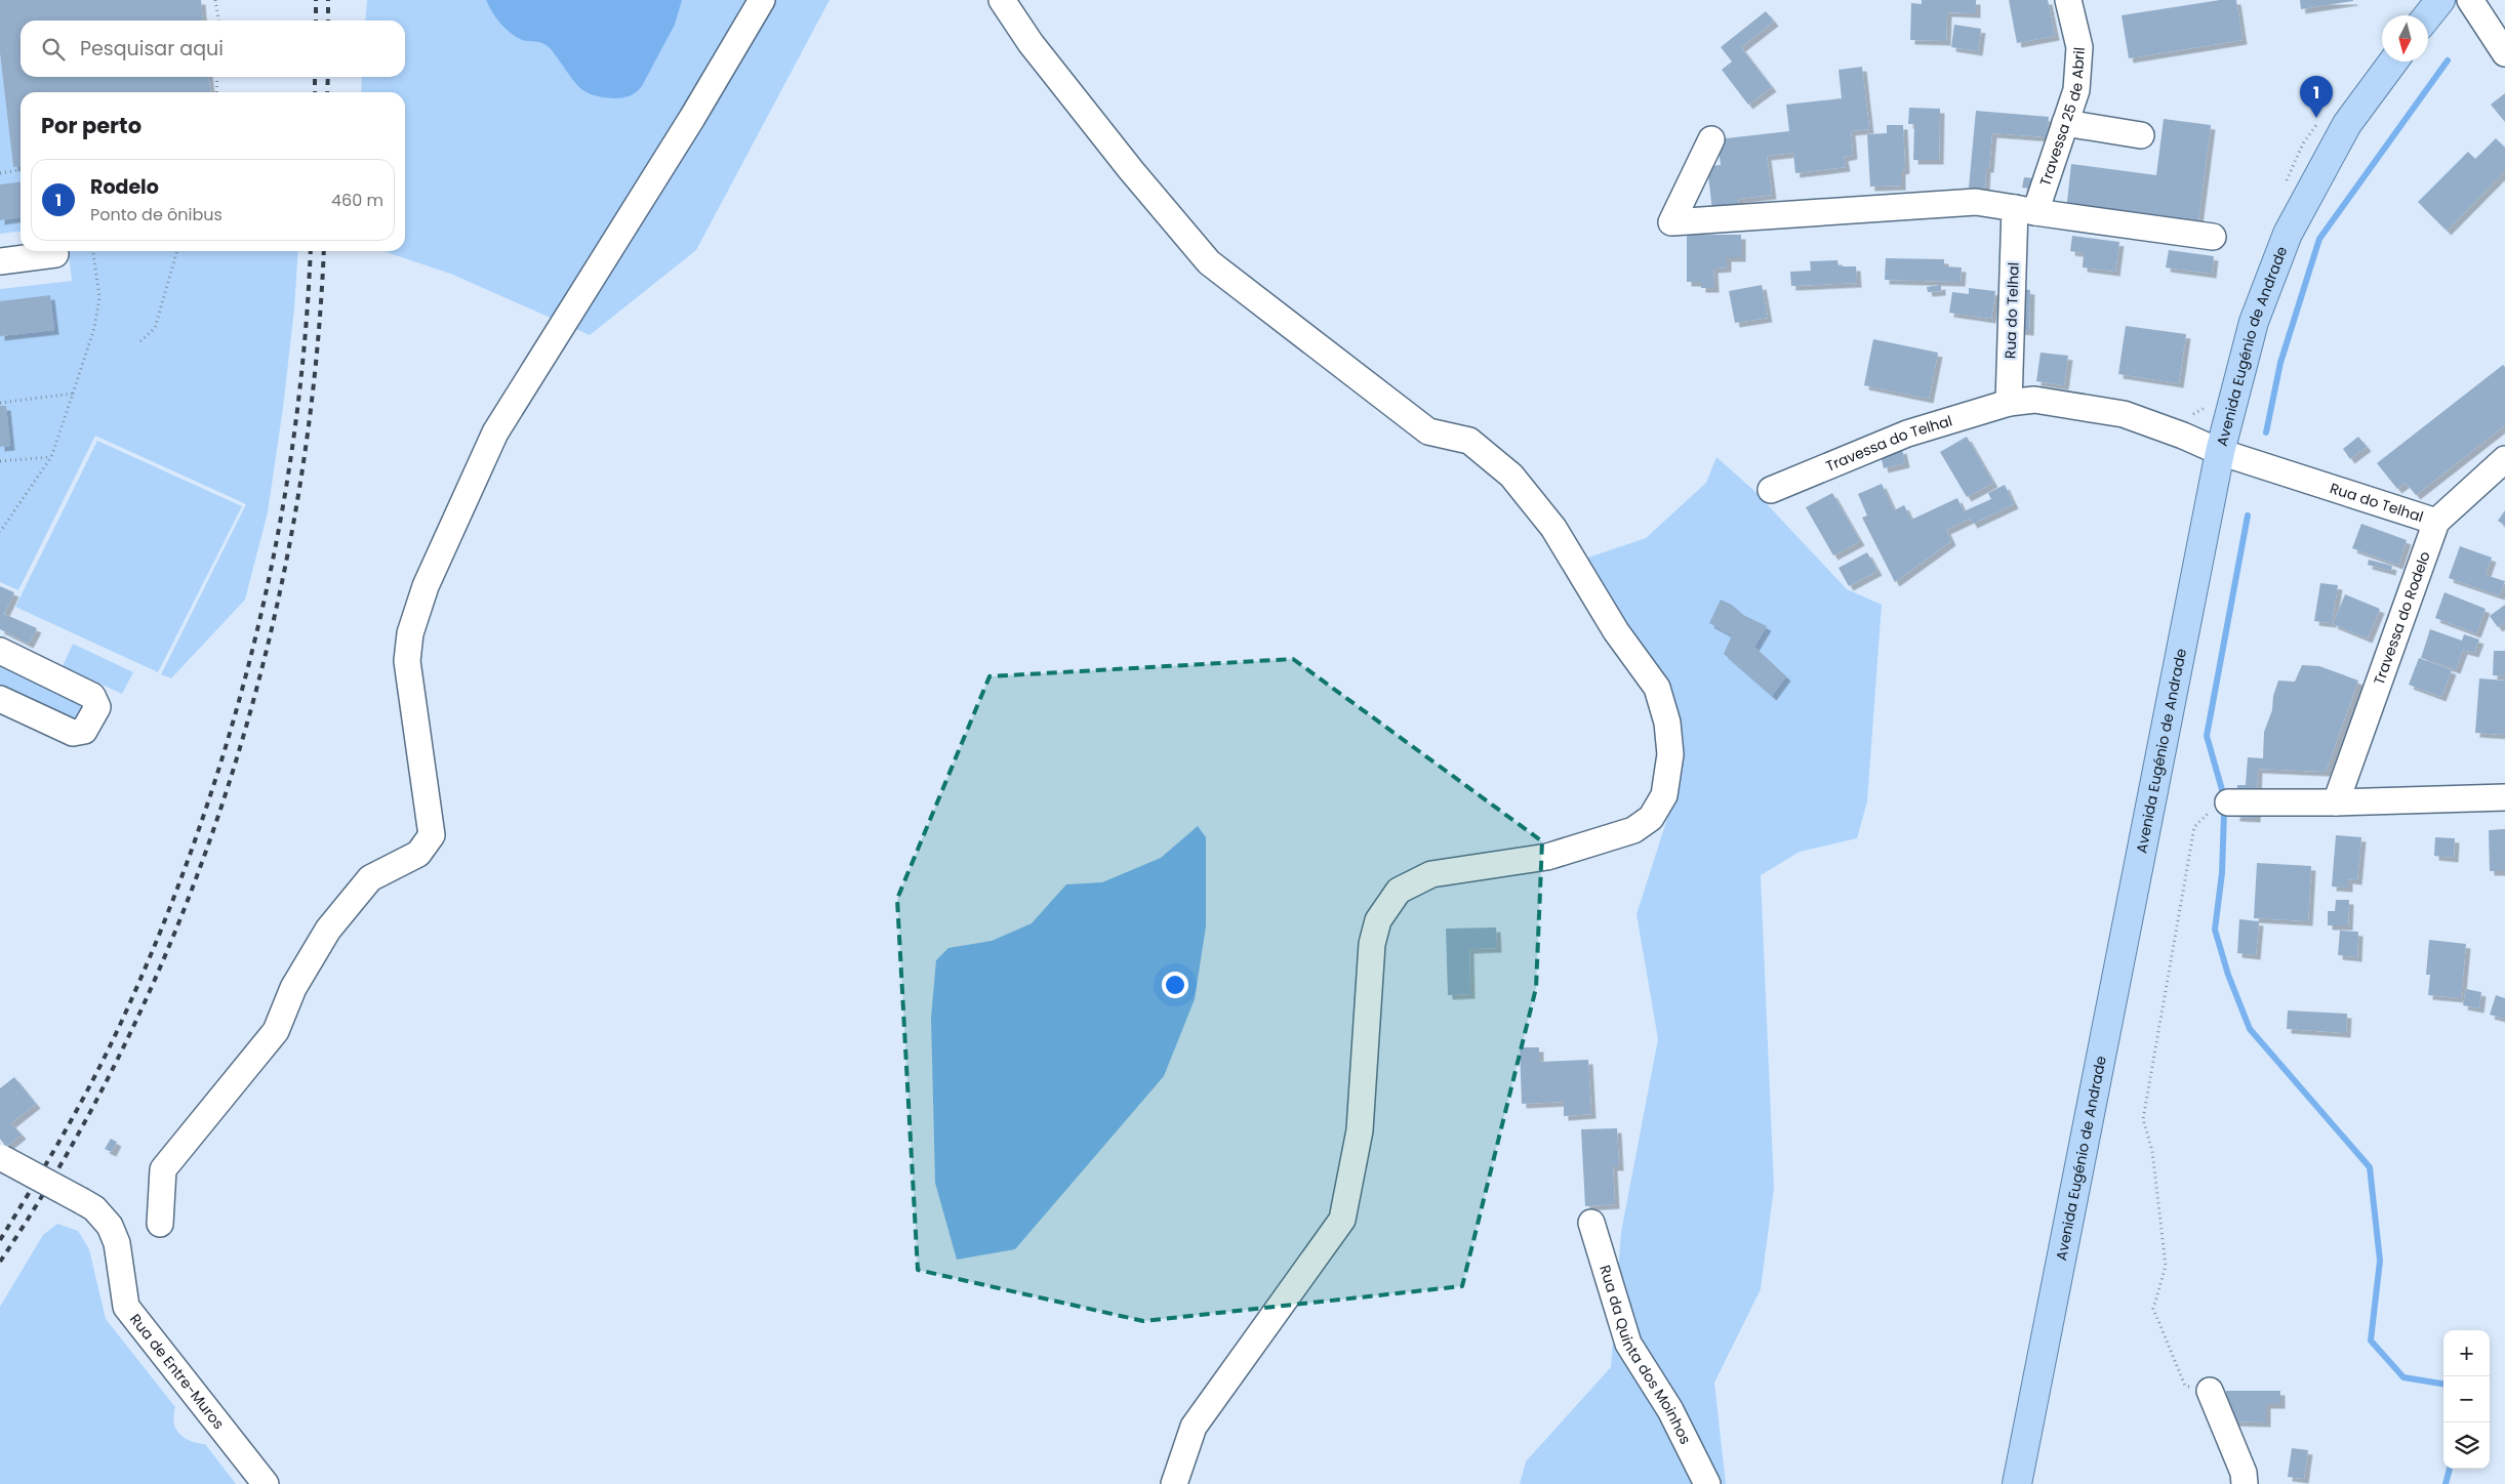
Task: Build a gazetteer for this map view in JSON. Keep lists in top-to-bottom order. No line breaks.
{"streets":{"main road":["Avenida Eugénio de Andrade"],"street":["Travessa 25 de Abril","Rua do Telhal","Travessa do Telhal","Travessa do Rodelo","Rua da Quinta dos Moinhos","Rua de Entre-Muros"]},"crossings":[["Travessa 25 de Abril","Rua do Telhal"],["Rua do Telhal","Avenida Eugénio de Andrade"],["Rua do Telhal","Travessa do Telhal"],["Rua do Telhal","Travessa do Rodelo"]],"north":"bottom","page":{"search":"Pesquisar aqui","pins":"1","heading":"Por perto","list":[{"mark":"1","name":"Rodelo","note":"Ponto de ônibus","value":"460 m"}],"map_buttons":["+","−"]}}
